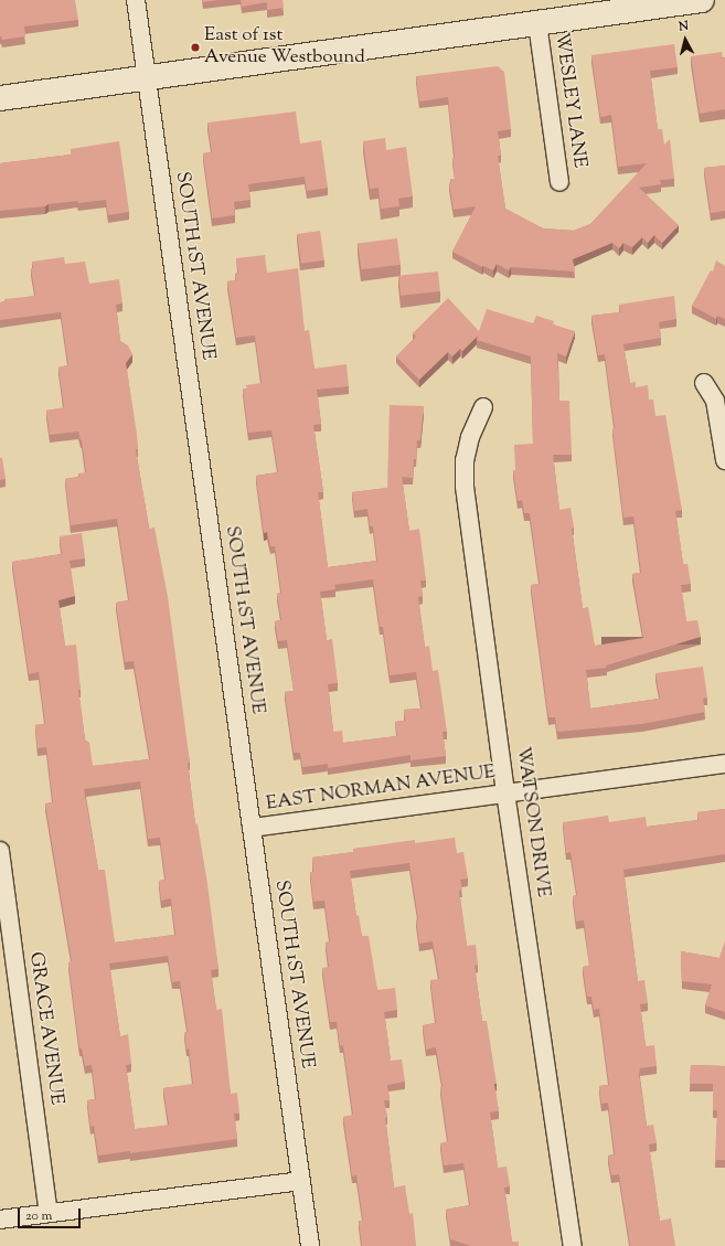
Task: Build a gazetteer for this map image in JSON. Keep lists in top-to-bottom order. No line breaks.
{"streets":{"street":["WESLEY LANE","SOUTH 1ST AVENUE","EAST NORMAN AVENUE","WATSON DRIVE","GRACE AVENUE"]},"crossings":[["SOUTH 1ST AVENUE","EAST NORMAN AVENUE"],["EAST NORMAN AVENUE","WATSON DRIVE"]],"places":["East of 1st Avenue Westbound"],"scale_bar":"20 m","north":"top"}
